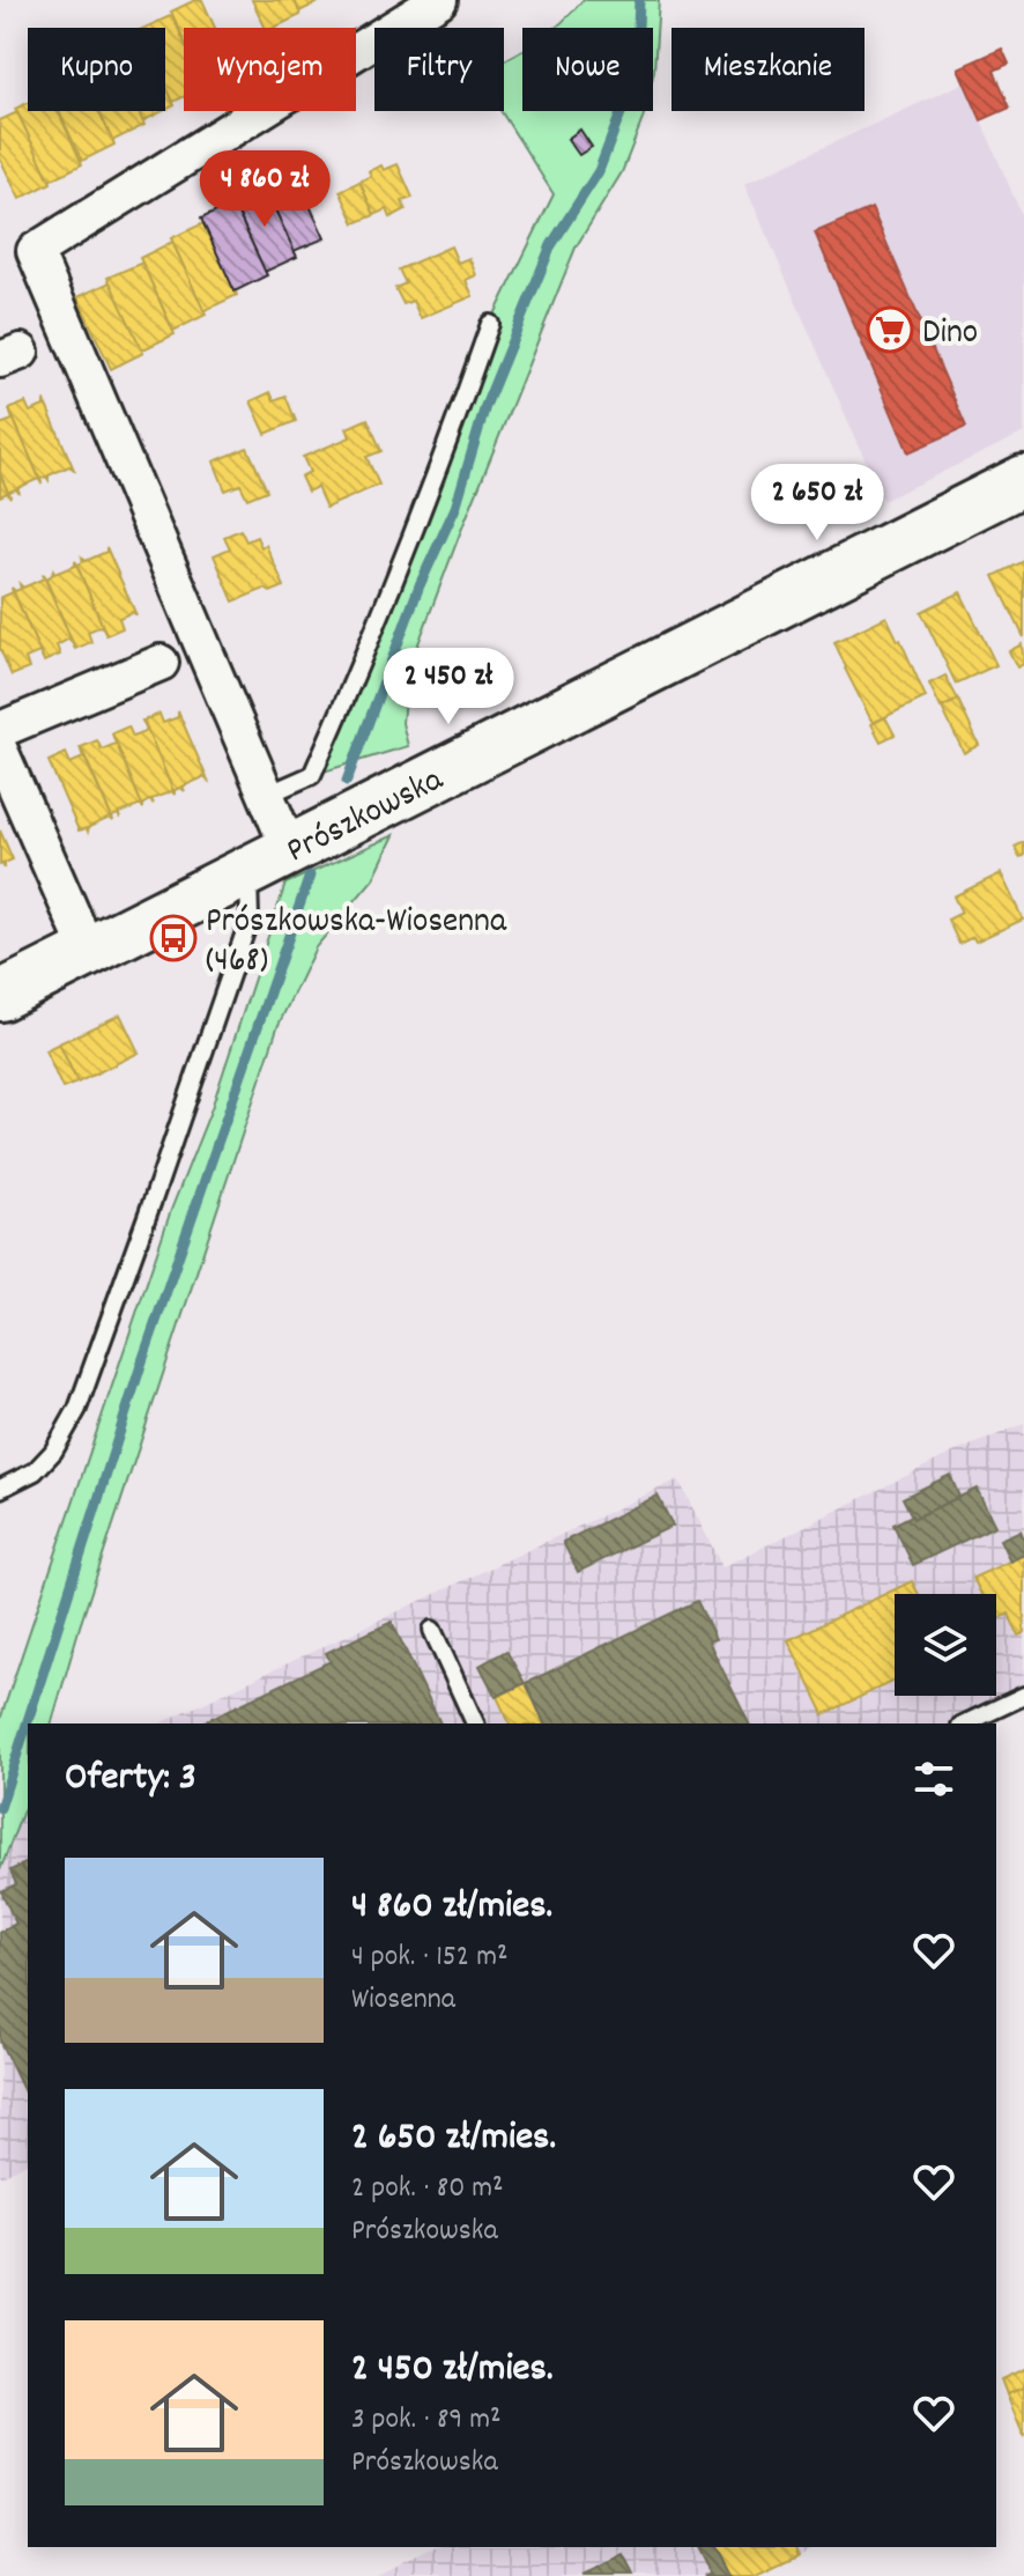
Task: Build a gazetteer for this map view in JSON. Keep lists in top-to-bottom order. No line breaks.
{"streets":{"main road":["Prószkowska"]},"places":{"supermarket":["Dino"],"bus stop":["Prószkowska-Wiosenna (468)"]},"page":{"chip":["Kupno","Wynajem","Filtry","Nowe","Mieszkanie"],"price":["4 860 zł","2 650 zł","2 450 zł"],"heading":"Oferty: 3","list":[{"name":"4 860 zł/mies.","note":"4 pok. · 152 m² · Wiosenna"},{"name":"2 650 zł/mies.","note":"2 pok. · 80 m² · Prószkowska"},{"name":"2 450 zł/mies.","note":"3 pok. · 89 m² · Prószkowska"}]}}
